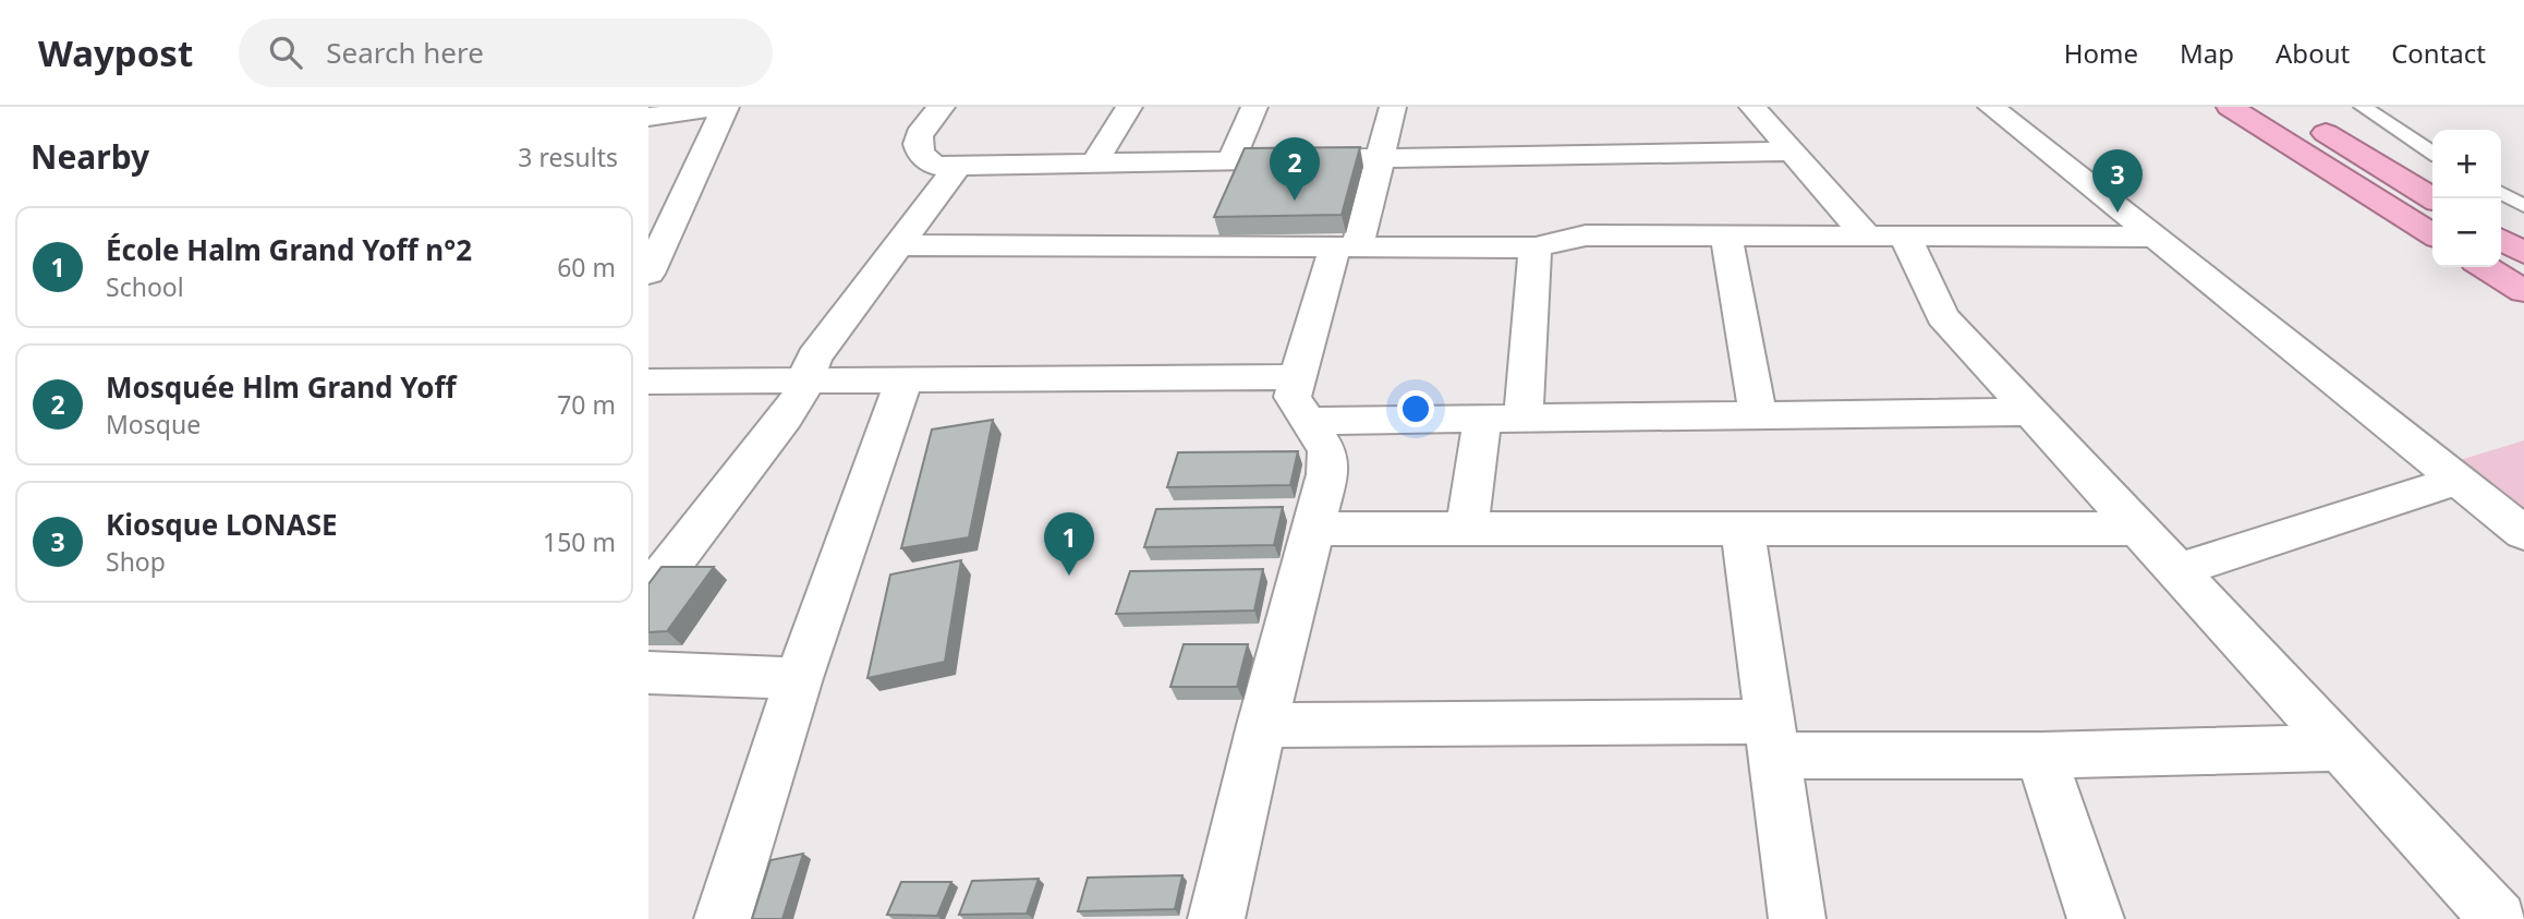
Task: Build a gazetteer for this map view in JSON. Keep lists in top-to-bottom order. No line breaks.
{"page":{"header":"Waypost","search":"Search here","nav":["Home","Map","About","Contact"],"heading":["Nearby","3 results"],"map_buttons":["+","−"],"pins":["2","3","1"],"list":[{"mark":"1","name":"École Halm Grand Yoff n°2","note":"School","value":"60 m"},{"mark":"2","name":"Mosquée Hlm Grand Yoff","note":"Mosque","value":"70 m"},{"mark":"3","name":"Kiosque LONASE","note":"Shop","value":"150 m"}]}}
